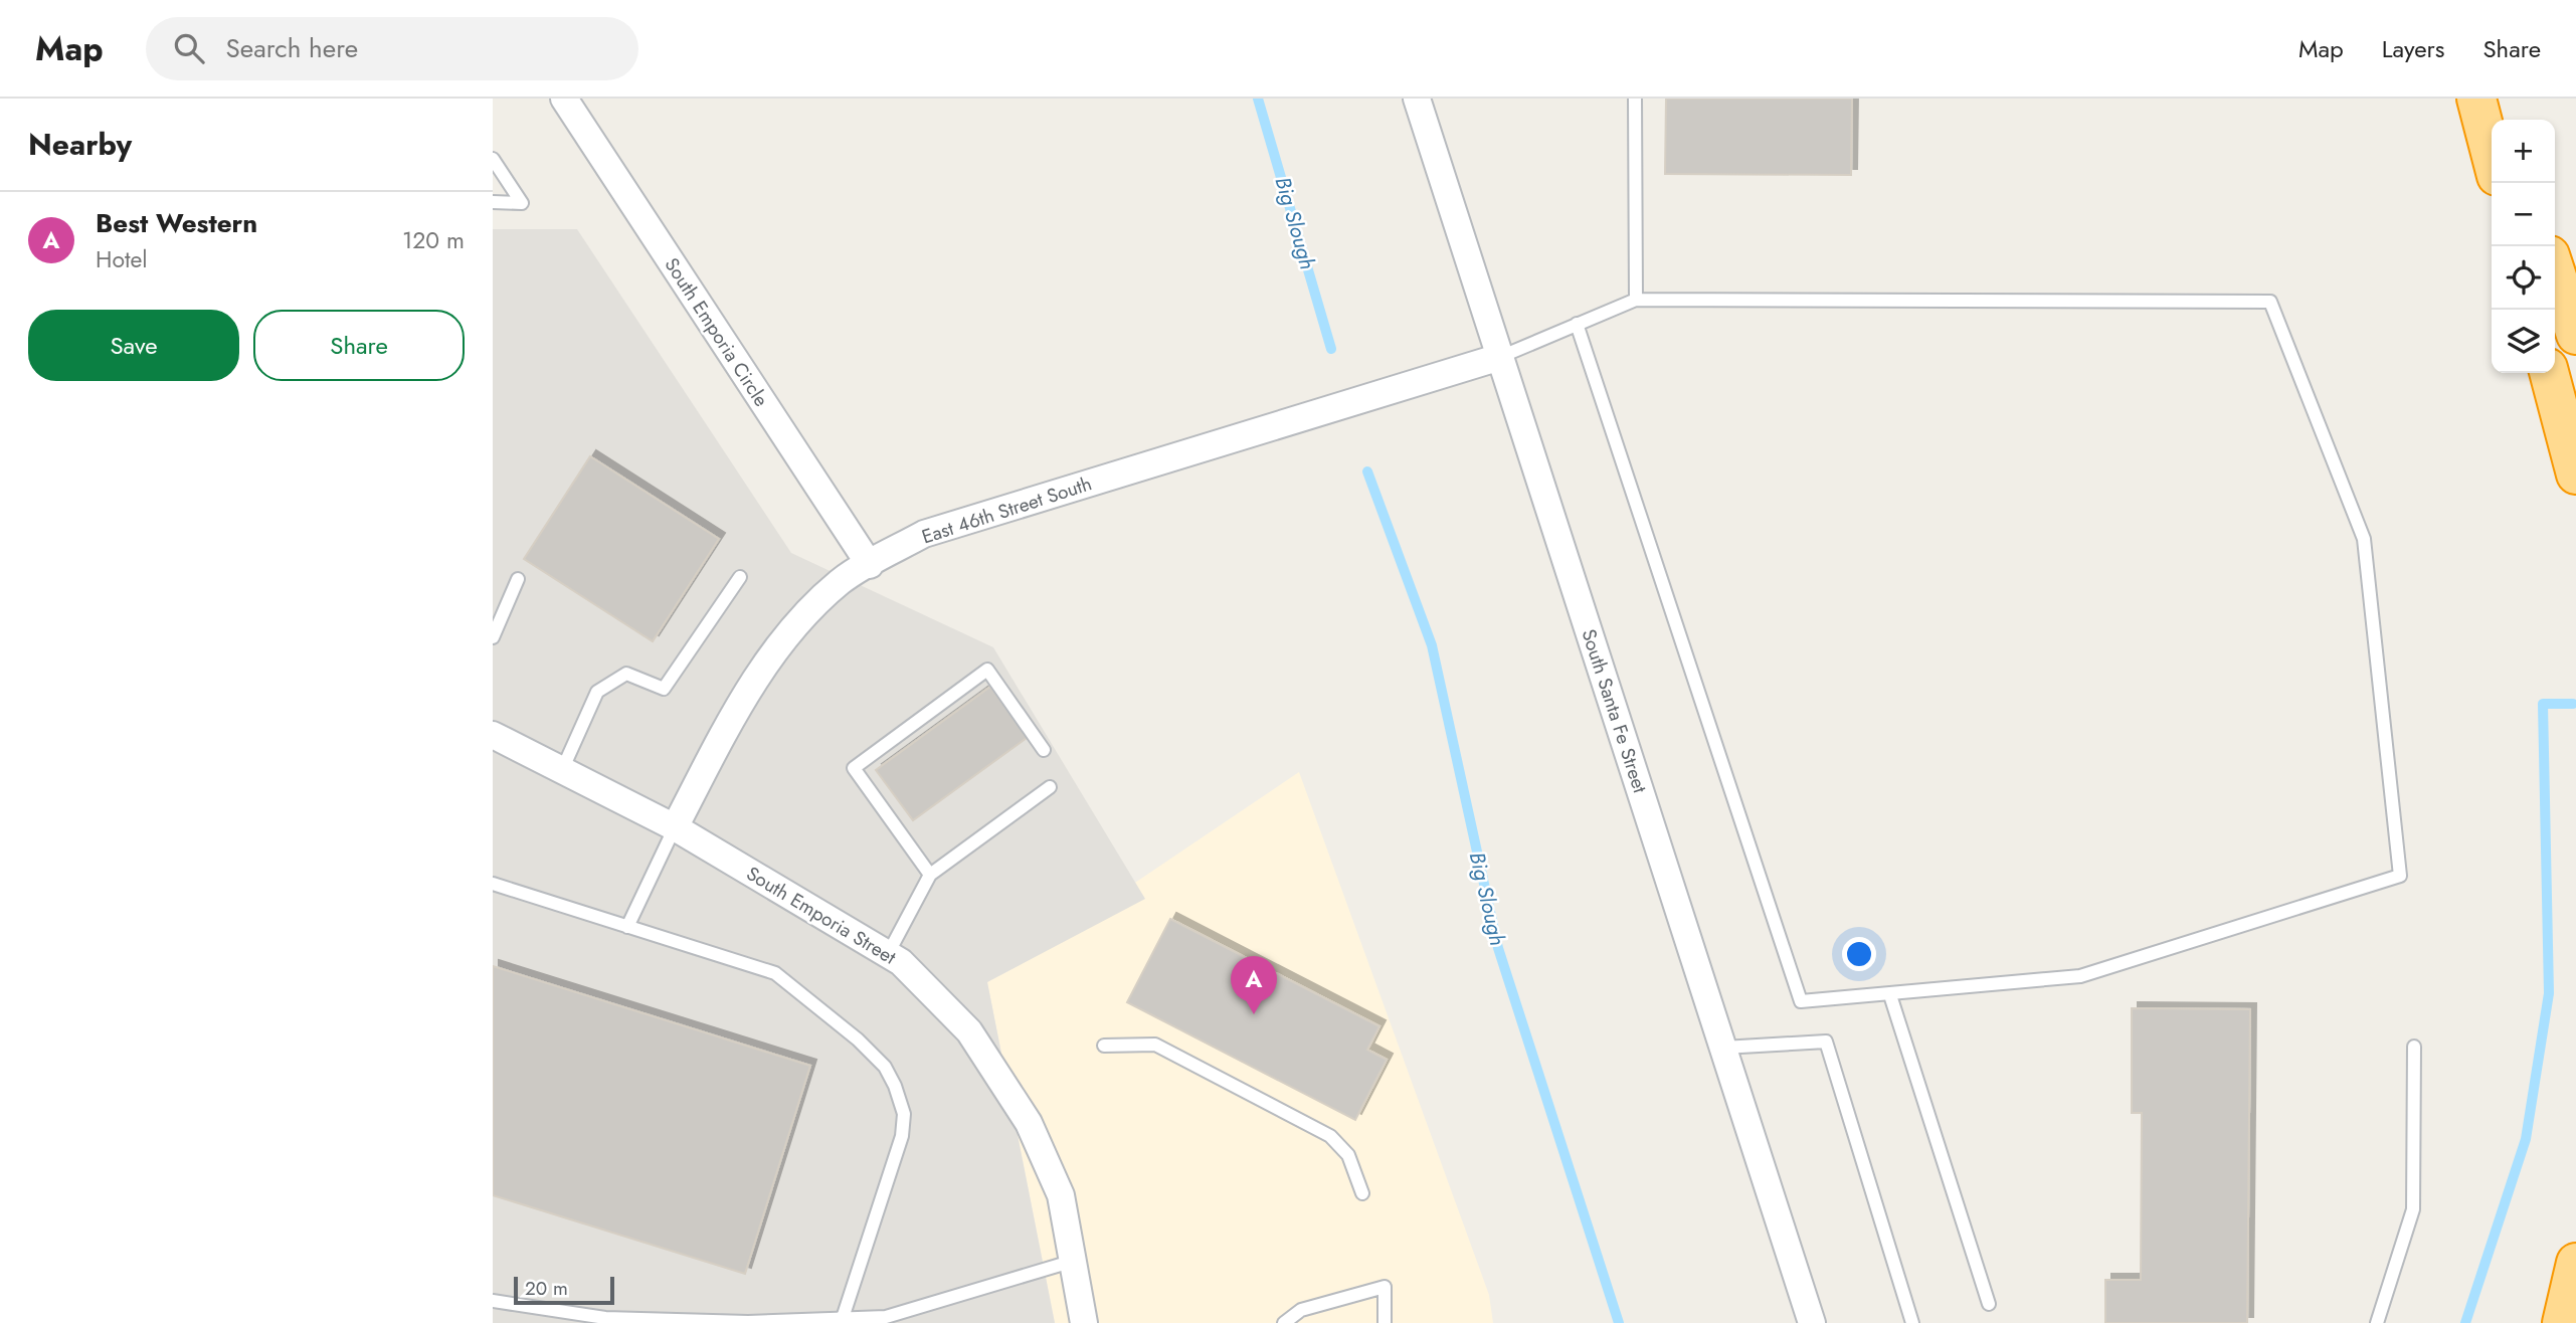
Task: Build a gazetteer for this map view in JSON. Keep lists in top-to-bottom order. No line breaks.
{"streets":{"street":["South Emporia Circle","East 46th Street South","South Santa Fe Street","South Emporia Street"]},"crossings":[["South Emporia Circle","East 46th Street South"],["East 46th Street South","South Santa Fe Street"],["East 46th Street South","South Emporia Street"]],"water":["Big Slough"],"scale_bar":"20 m","page":{"header":"Map","search":"Search here","nav":["Map","Layers","Share"],"heading":"Nearby","map_buttons":["+","−"],"list":[{"mark":"A","name":"Best Western","note":"Hotel","value":"120 m"}],"buttons":["Save","Share"],"pins":"A","scale":"20 m"}}
